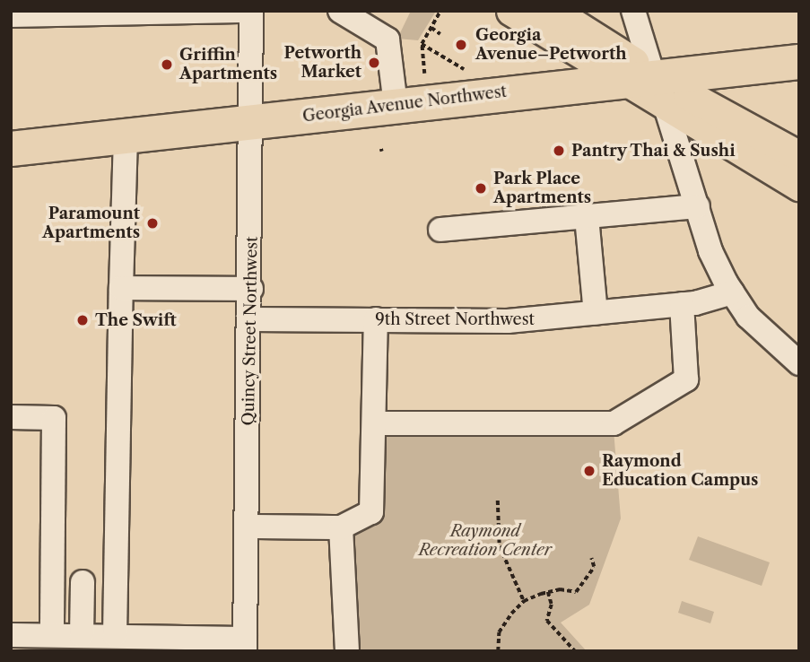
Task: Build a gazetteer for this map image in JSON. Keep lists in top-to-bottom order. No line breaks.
{"streets":{"highway":["Georgia Avenue Northwest"],"street":["9th Street Northwest","Quincy Street Northwest"]},"crossings":[["Georgia Avenue Northwest","Quincy Street Northwest"],["9th Street Northwest","Quincy Street Northwest"]],"parks":["Raymond Recreation Center"],"places":["Georgia Avenue–Petworth","Petworth Market","Griffin Apartments","Pantry Thai & Sushi","Park Place Apartments","Paramount Apartments","The Swift","Raymond Education Campus"]}
